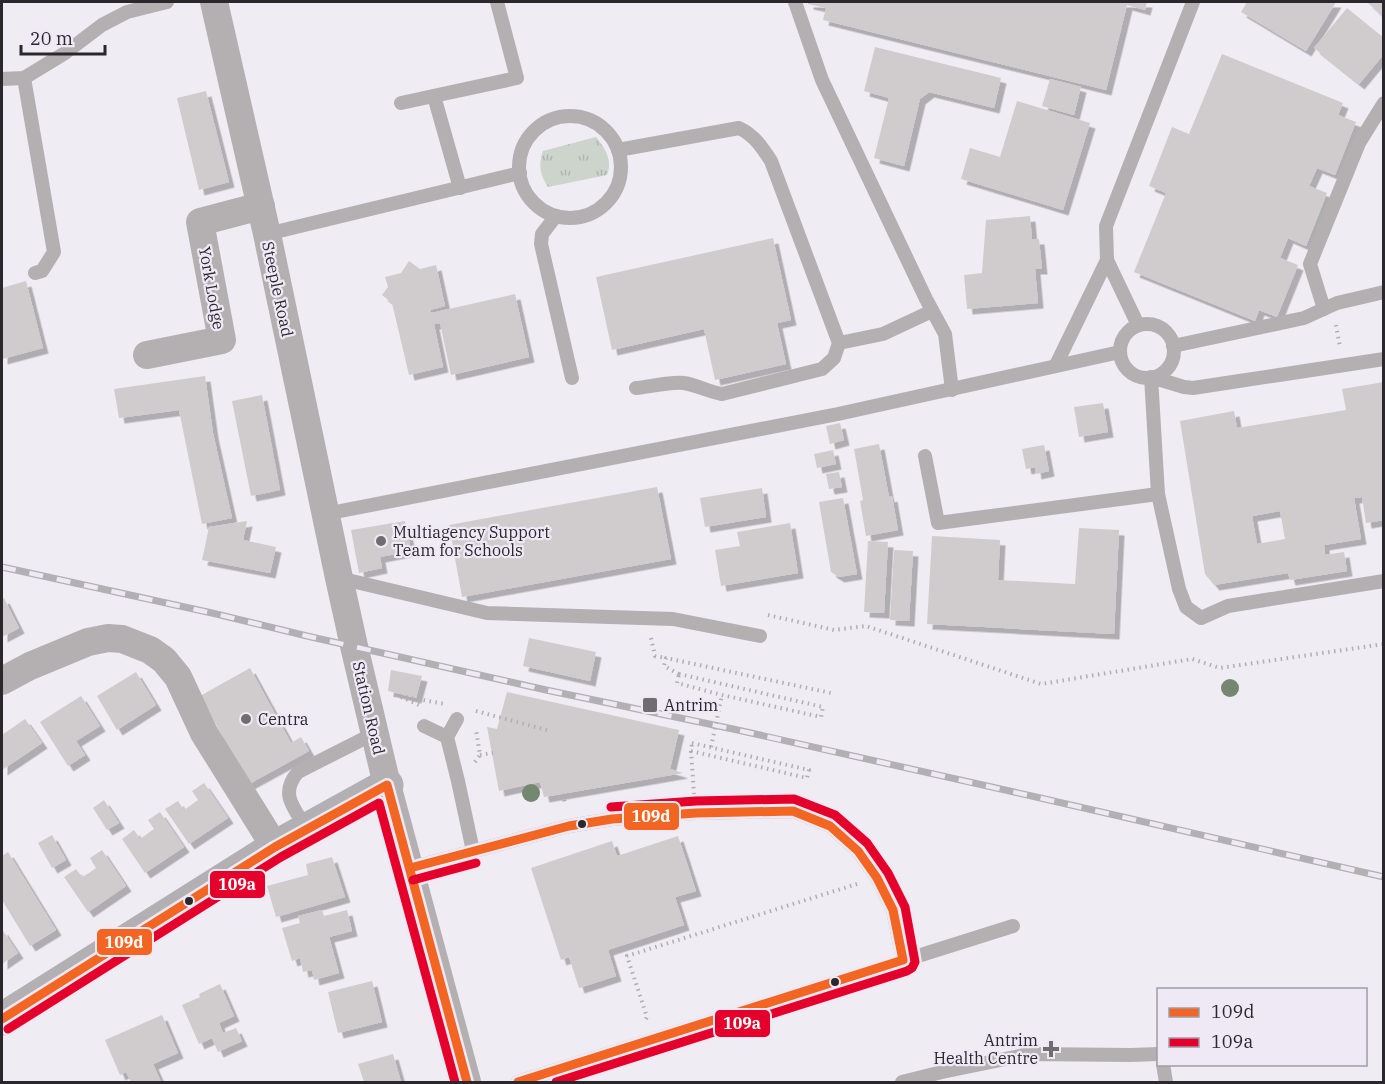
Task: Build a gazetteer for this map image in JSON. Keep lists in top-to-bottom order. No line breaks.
{"streets":{"street":["York Lodge","Steeple Road","Station Road"]},"crossings":[["York Lodge","Steeple Road"],["Steeple Road","Station Road"]],"places":{"other":["Multiagency Support Team for Schools","Centra"],"transit":["Antrim"],"health":["Antrim Health Centre"]},"lines":["transit line 109d","transit line 109a"],"legend":["109d","109a"],"scale_bar":"20 m"}
